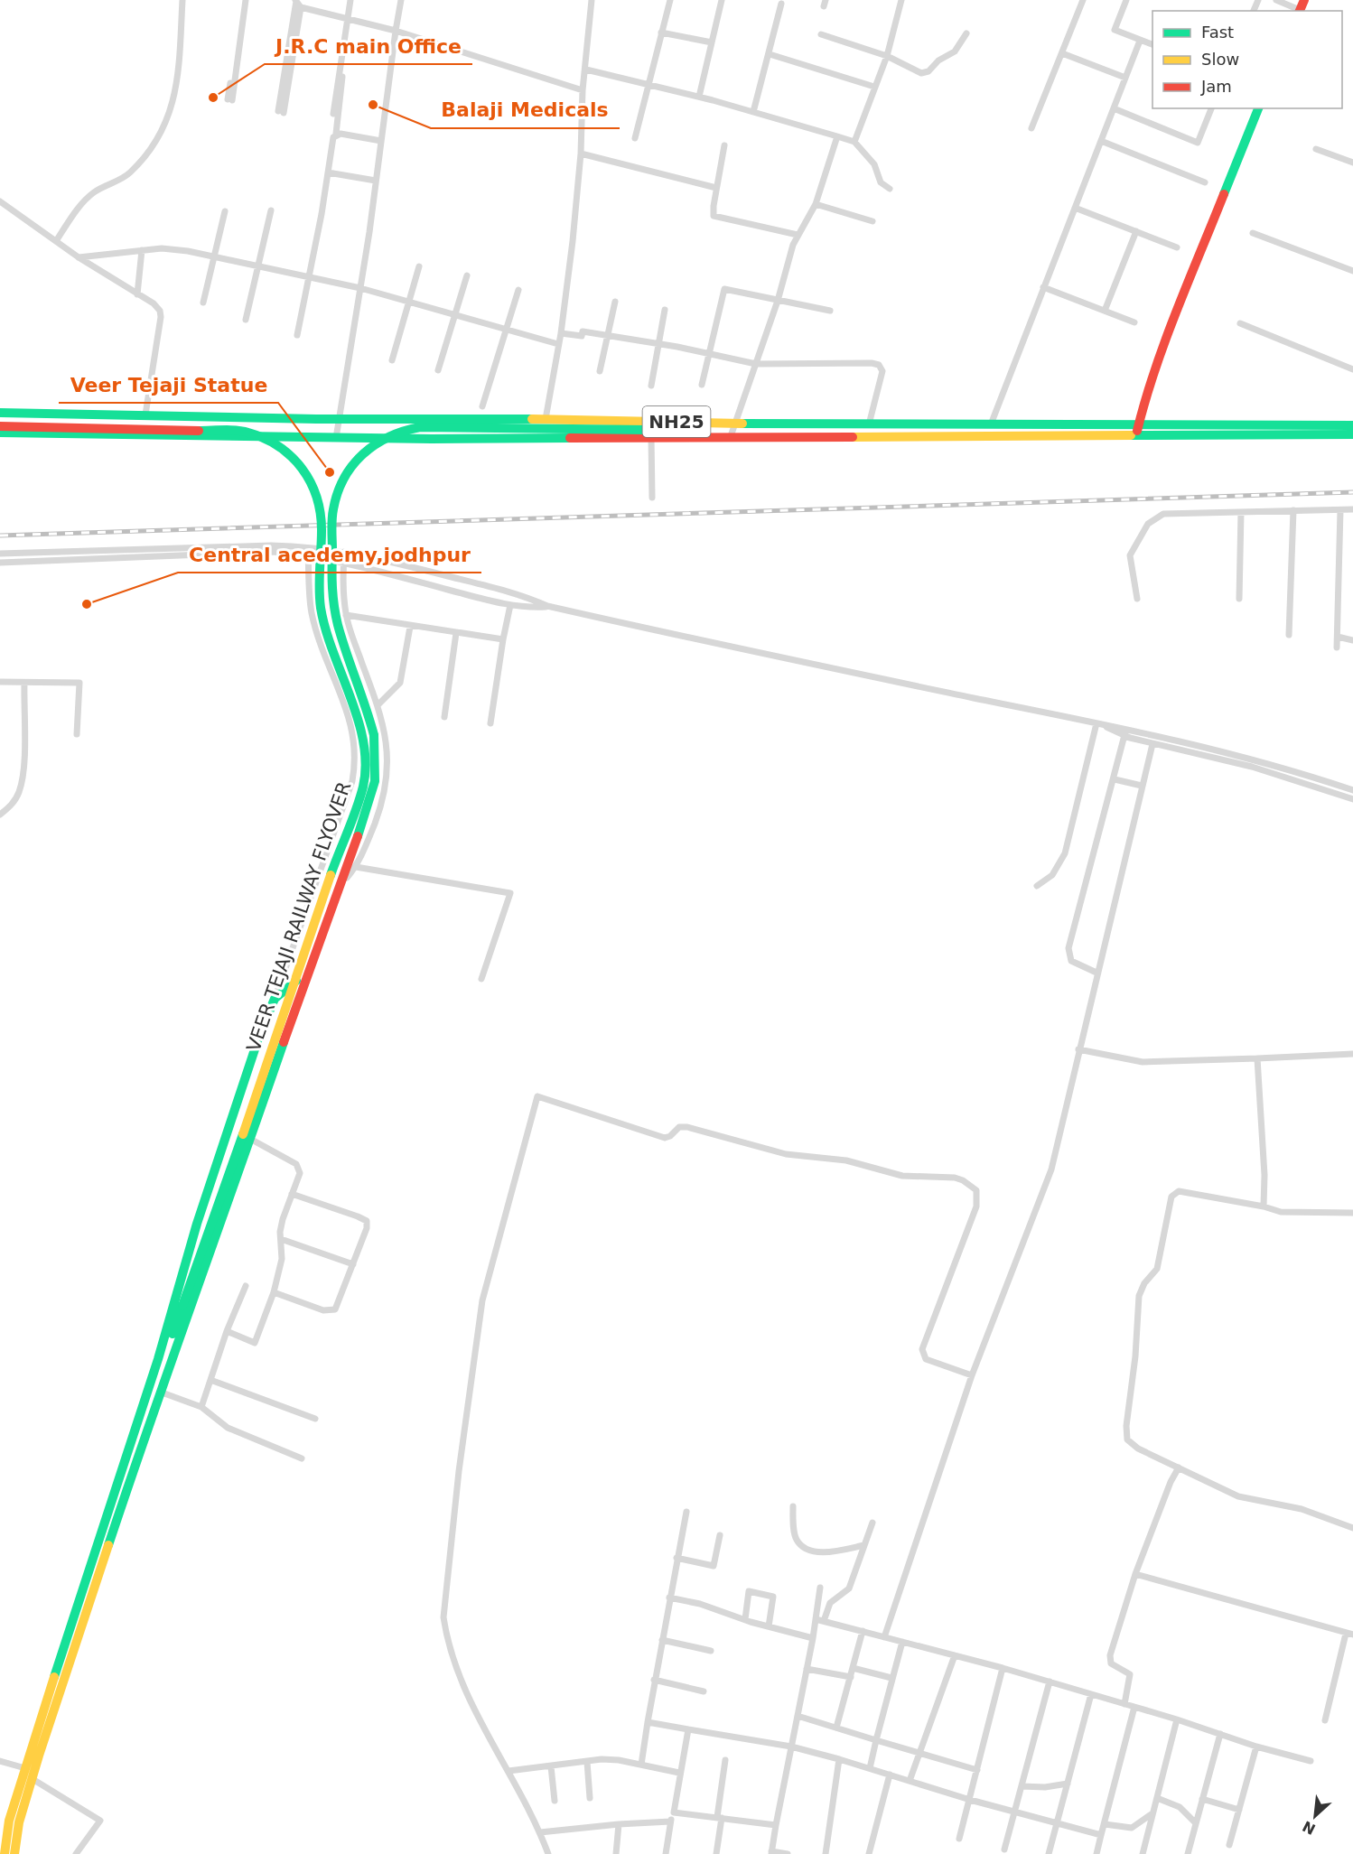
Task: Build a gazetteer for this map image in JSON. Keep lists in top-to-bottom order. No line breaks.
{"streets":{"main road":["NH25","VEER TEJAJI RAILWAY FLYOVER"]},"places":["J.R.C main Office","Balaji Medicals","Veer Tejaji Statue","Central acedemy,jodhpur"],"legend":["Fast","Slow","Jam"],"north":"bottom left"}
